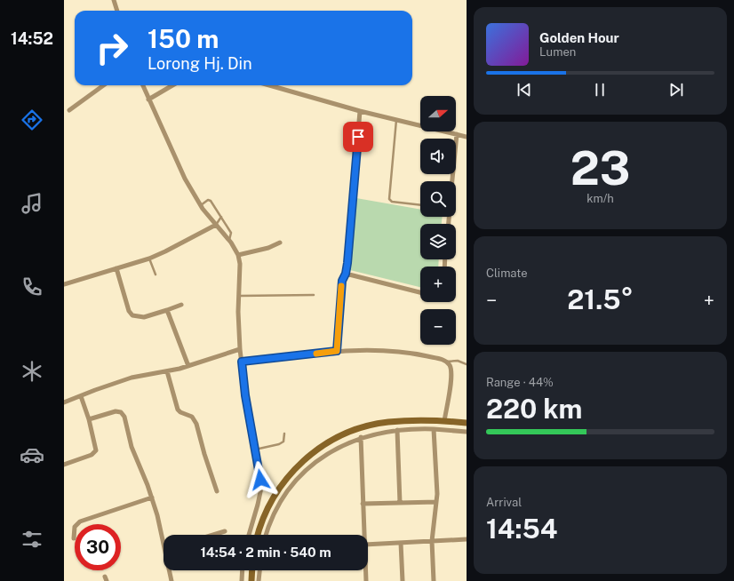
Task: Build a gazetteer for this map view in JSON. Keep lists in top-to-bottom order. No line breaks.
{"north":"right","page":{"tabs":"14:52","turn":["150 m","Lorong Hj. Din"],"song":["Golden Hour","Lumen"],"map_buttons":["+","−"],"tile":[["23","km/h"],"Climate",["Range · 44%","220 km"],["Arrival","14:54"]],"heat":["−","21.5°","+"],"limit":"30","trip":"14:54 · 2 min · 540 m"}}
